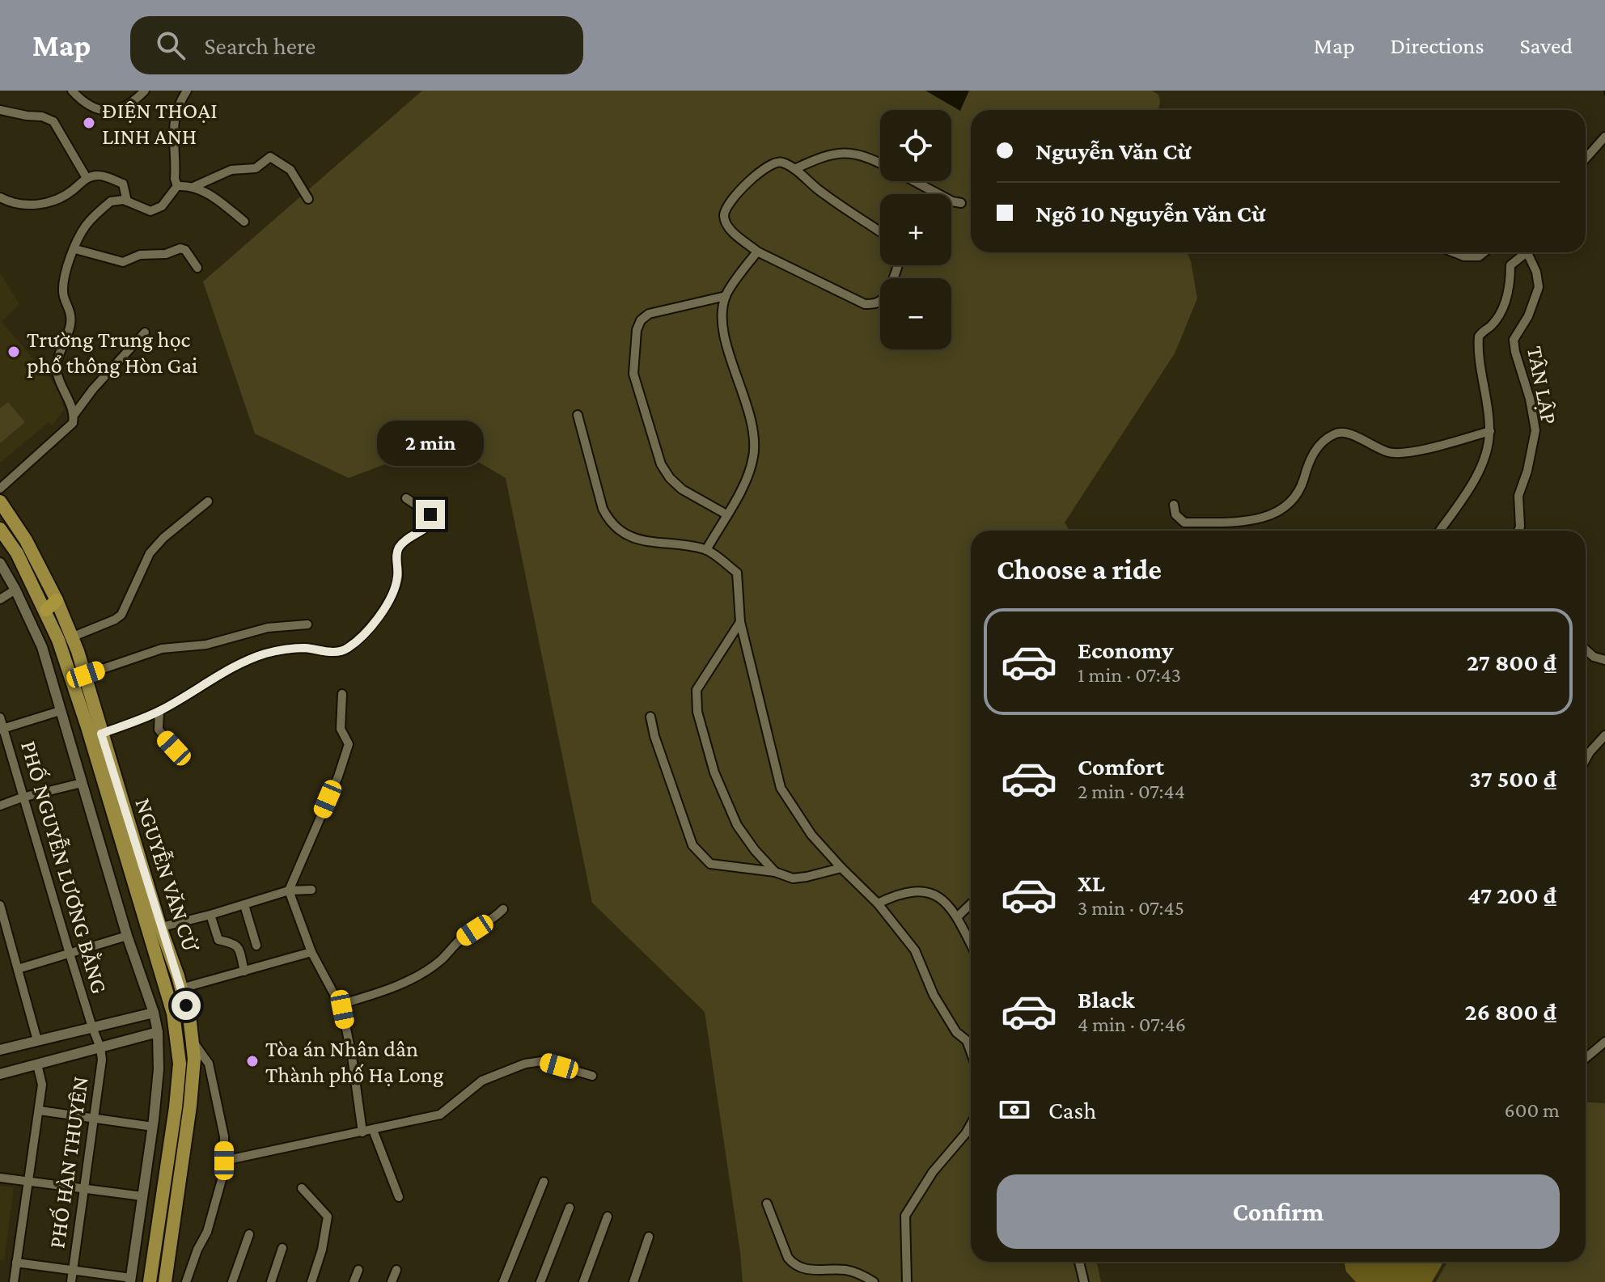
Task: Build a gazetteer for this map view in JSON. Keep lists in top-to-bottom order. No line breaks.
{"streets":{"main road":["NGUYỄN VĂN CỪ"],"street":["TÂN LẬP","PHỐ NGUYỄN LƯƠNG BẰNG","PHỐ HÀN THUYÊN"]},"crossings":[["PHỐ NGUYỄN LƯƠNG BẰNG","PHỐ HÀN THUYÊN"]],"places":["ĐIỆN THOẠI LINH ANH","Trường Trung học phổ thông Hòn Gai","Tòa án Nhân dân Thành phố Hạ Long"],"page":{"header":"Map","search":"Search here","nav":["Map","Directions","Saved"],"map_buttons":["+","−"],"banner":["Nguyễn Văn Cừ","Ngõ 10 Nguyễn Văn Cừ"],"bubble":"2 min","heading":"Choose a ride","list":[{"name":"Economy","note":"1 min · 07:43","value":"27 800 ₫"},{"name":"Comfort","note":"2 min · 07:44","value":"37 500 ₫"},{"name":"XL","note":"3 min · 07:45","value":"47 200 ₫"},{"name":"Black","note":"4 min · 07:46","value":"26 800 ₫"}],"pay":["Cash","600 m"],"buttons":"Confirm"}}
